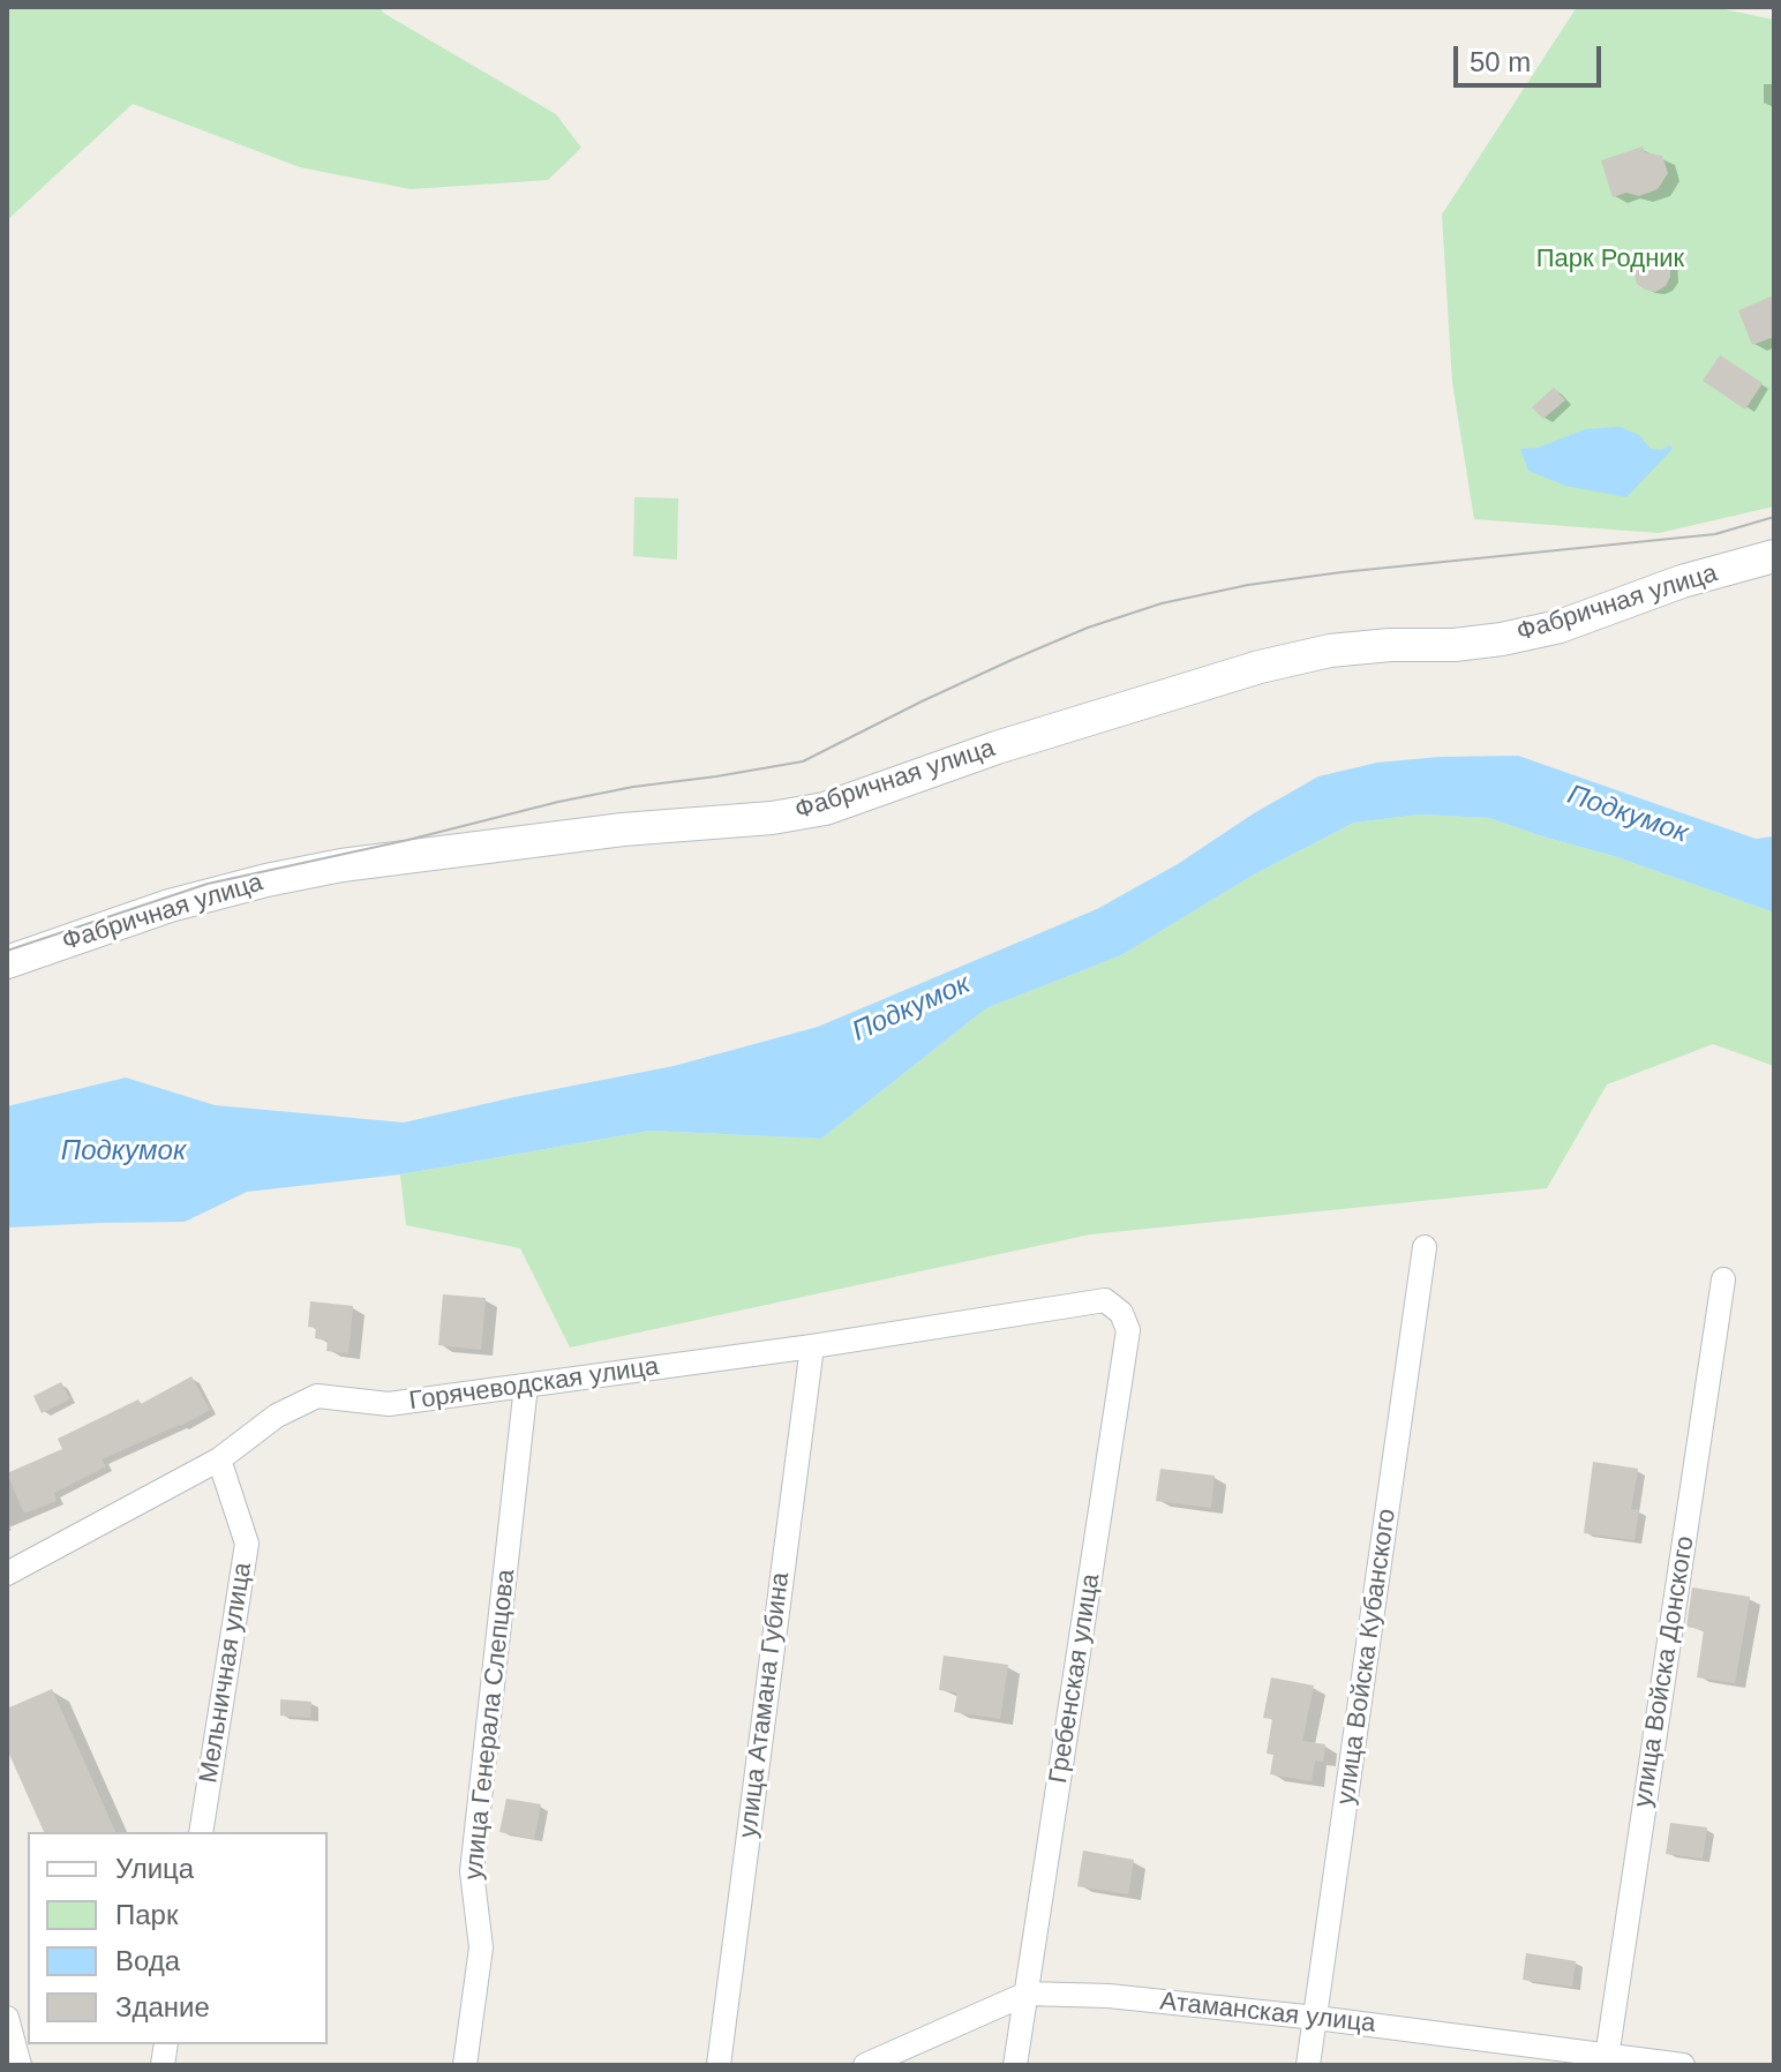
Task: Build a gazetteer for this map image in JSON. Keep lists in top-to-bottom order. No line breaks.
{"streets":{"main road":["Фабричная улица"],"street":["Горячеводская улица","улица Войска Кубанского","улица Войска Донского","Мельничная улица","Гребенская улица","улица Атамана Губина","улица Генерала Слепцова","Атаманская улица"]},"crossings":[["Горячеводская улица","Мельничная улица"],["Горячеводская улица","Гребенская улица"],["Горячеводская улица","улица Атамана Губина"],["Горячеводская улица","улица Генерала Слепцова"],["улица Войска Кубанского","Атаманская улица"],["улица Войска Донского","Атаманская улица"],["Гребенская улица","Атаманская улица"]],"water":["Подкумок"],"parks":["Парк Родник"],"legend":["Улица","Парк","Вода","Здание"],"scale_bar":"50 m"}
